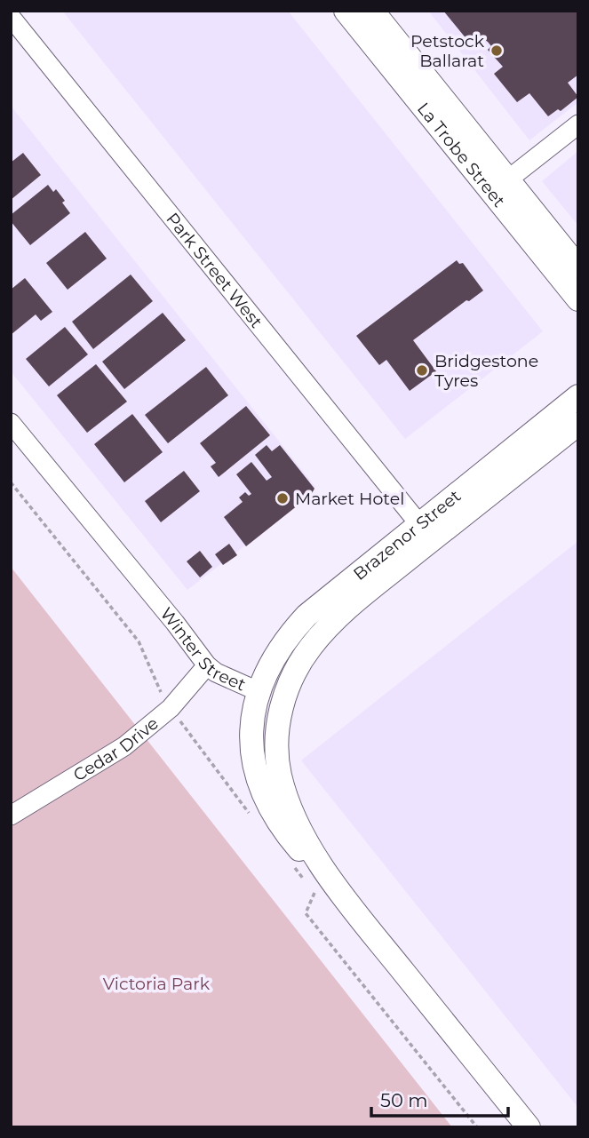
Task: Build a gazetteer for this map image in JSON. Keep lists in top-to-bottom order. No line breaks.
{"streets":{"main road":["La Trobe Street","Brazenor Street","Winter Street"],"street":["Park Street West","Cedar Drive"]},"crossings":[["Park Street West","Brazenor Street"],["Brazenor Street","Winter Street"],["Winter Street","Cedar Drive"]],"parks":["Victoria Park"],"places":["Petstock Ballarat","Bridgestone Tyres","Market Hotel"],"scale_bar":"50 m"}
